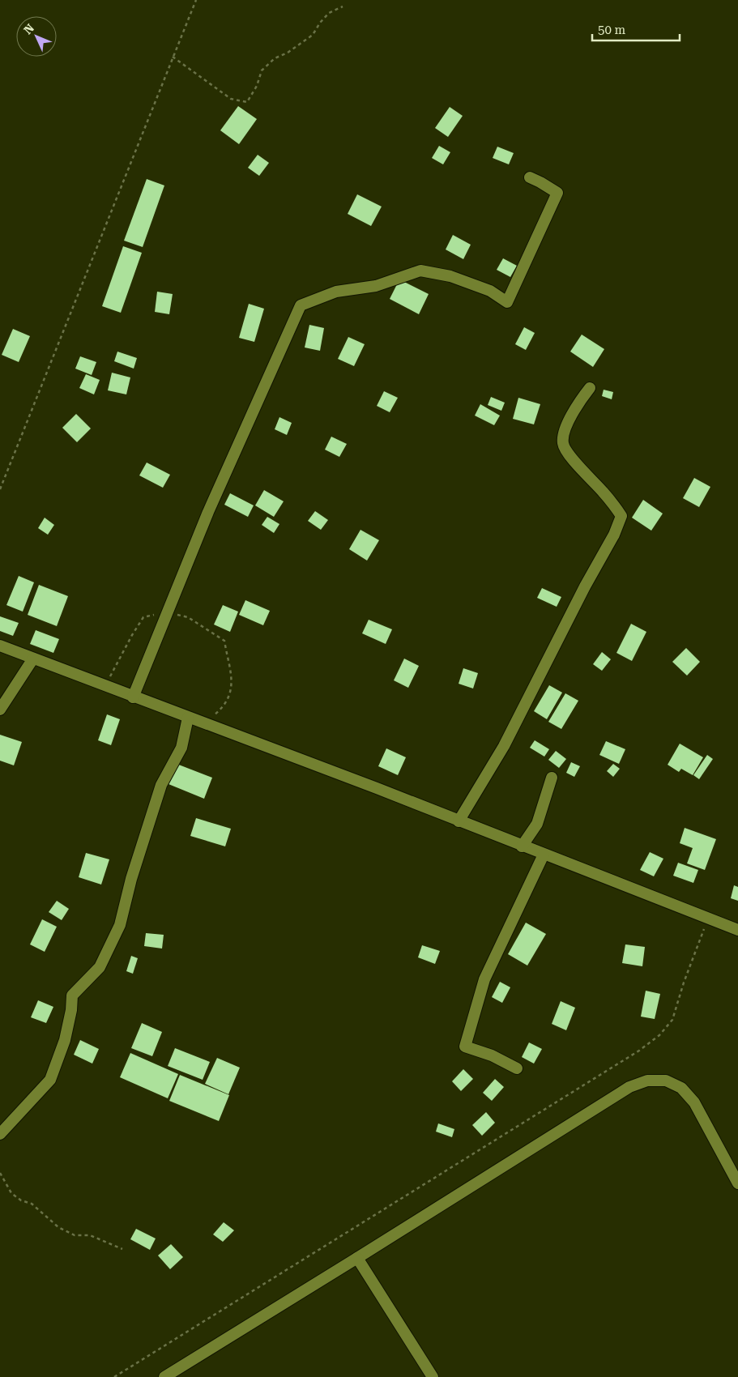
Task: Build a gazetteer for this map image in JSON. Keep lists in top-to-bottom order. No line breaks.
{"scale_bar":"50 m","north":"top left"}
